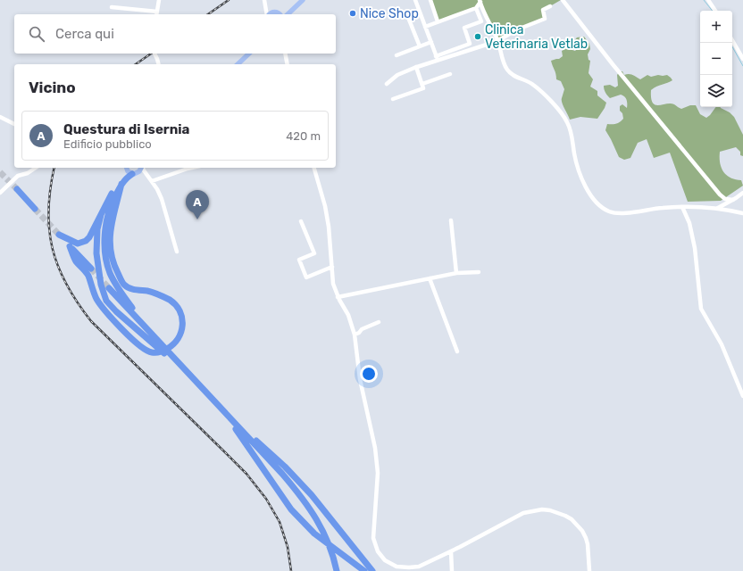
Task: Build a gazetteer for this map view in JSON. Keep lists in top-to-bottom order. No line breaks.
{"places":["Nice Shop","Clinica Veterinaria Vetlab"],"page":{"map_buttons":["+","−"],"search":"Cerca qui","heading":"Vicino","list":[{"mark":"A","name":"Questura di Isernia","note":"Edificio pubblico","value":"420 m"}],"pins":"A"}}
